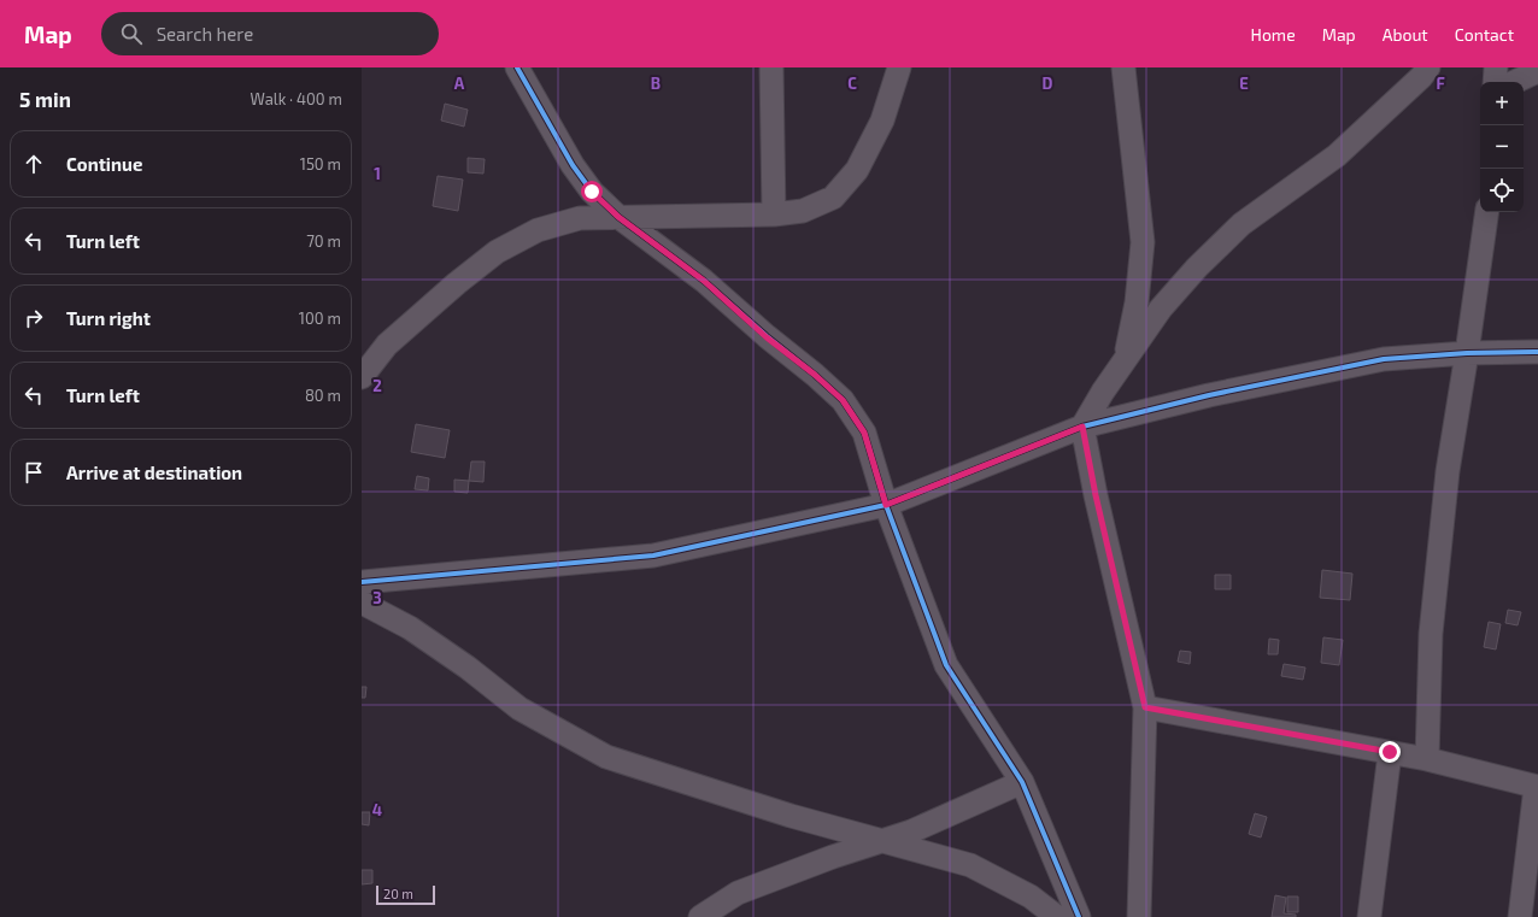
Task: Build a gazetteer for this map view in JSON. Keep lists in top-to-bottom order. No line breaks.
{"scale_bar":"20 m","page":{"header":"Map","search":"Search here","nav":["Home","Map","About","Contact"],"heading":["5 min","Walk · 400 m"],"map_buttons":["+","−"],"list":[["Continue","150 m"],["Turn left","70 m"],["Turn right","100 m"],["Turn left","80 m"],"Arrive at destination"],"scale":"20 m"},"grid":{"columns":["A","B","C","D","E","F"],"rows":["1","2","3","4"]}}
